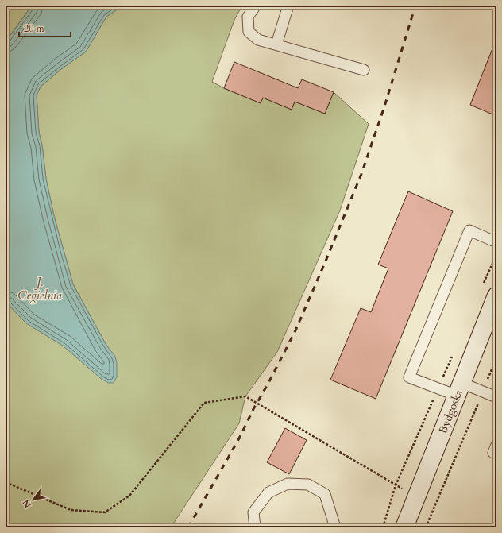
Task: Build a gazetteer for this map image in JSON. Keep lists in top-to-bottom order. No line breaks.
{"streets":{"street":["Bydgoska"]},"water":["J. Cegielnia"],"scale_bar":"20 m","north":"bottom left"}
